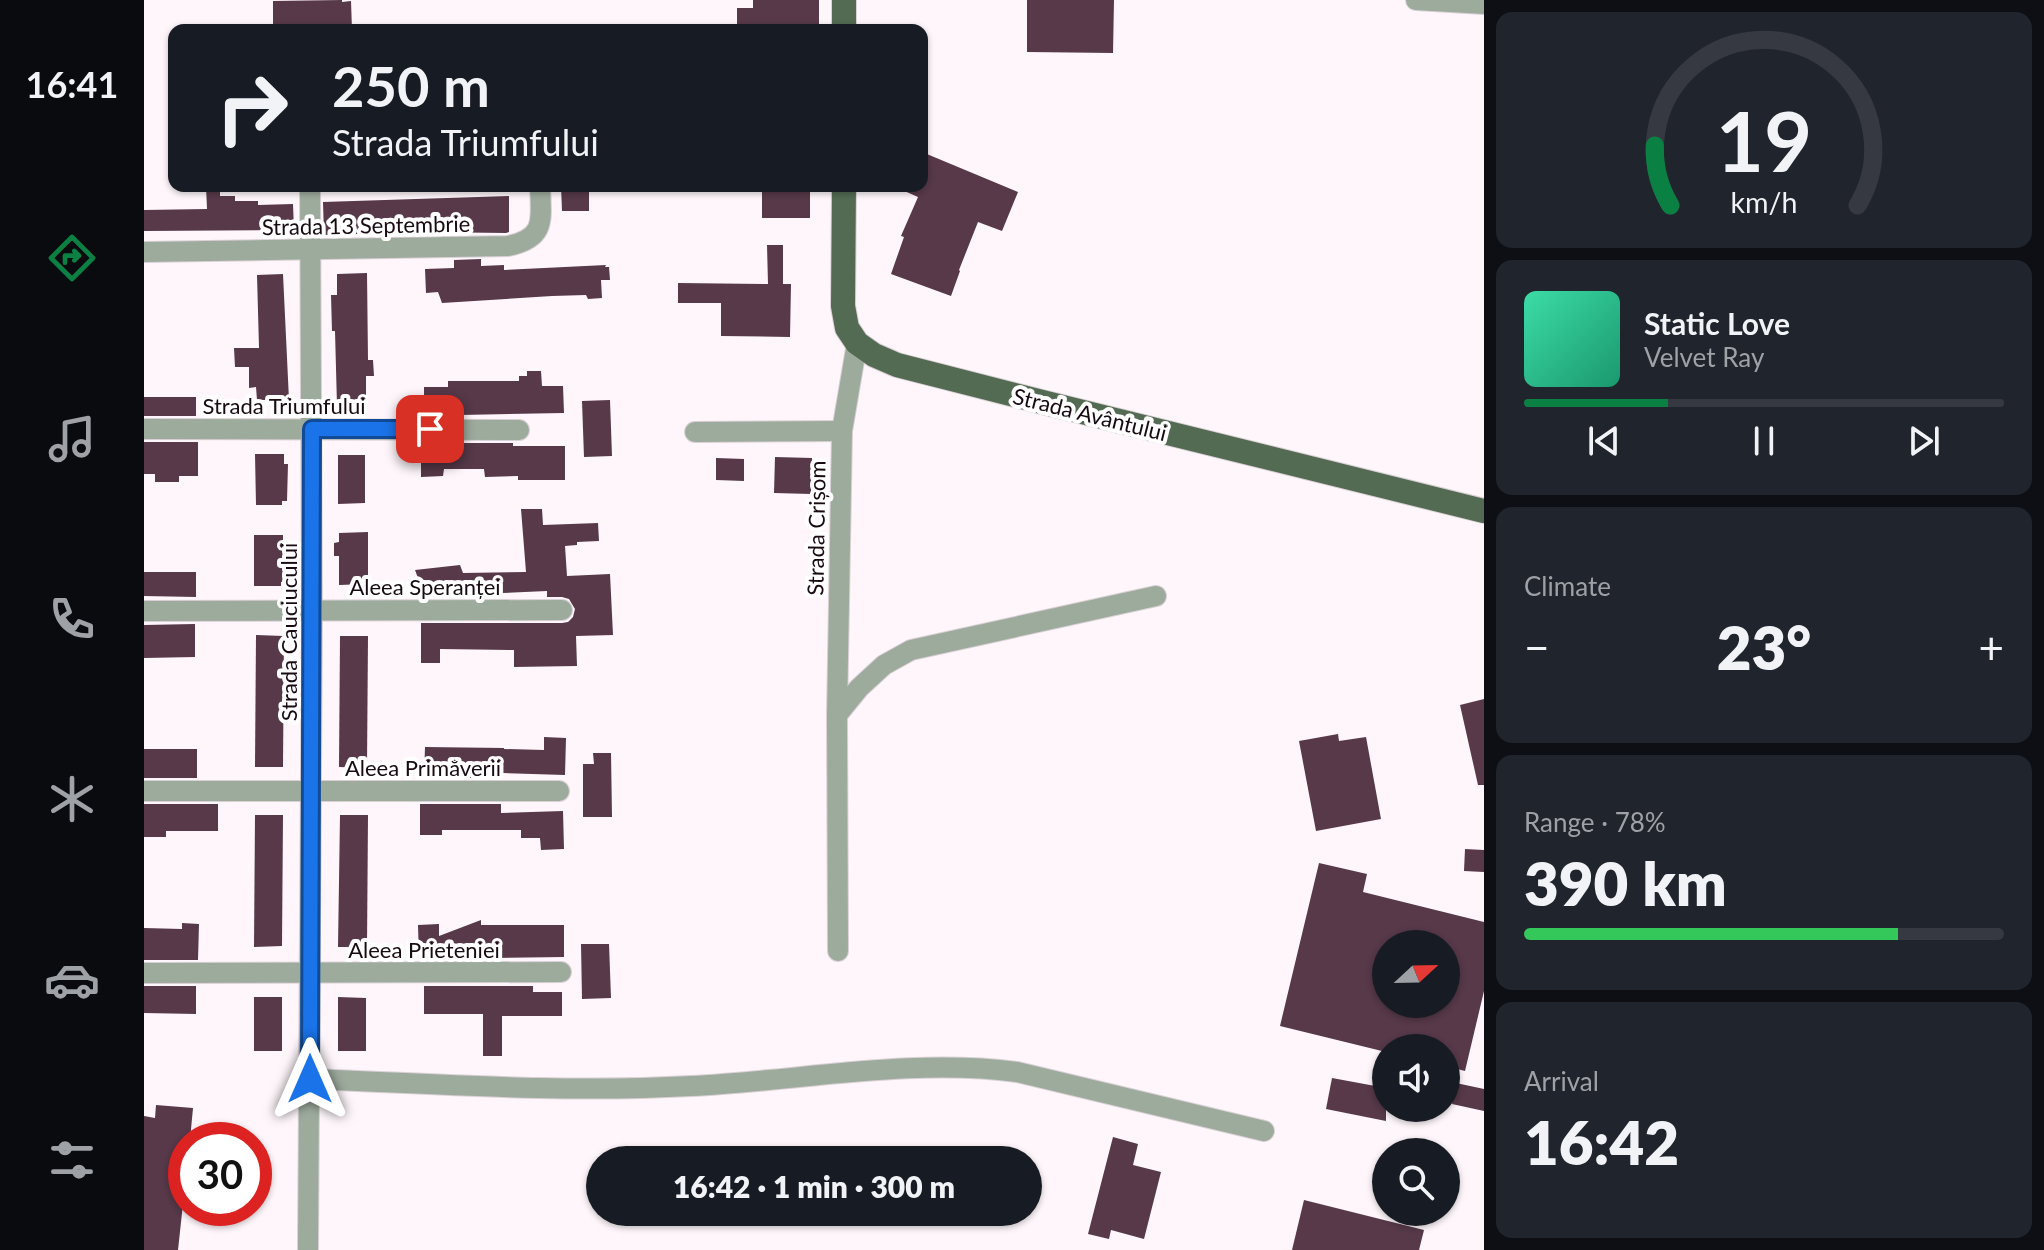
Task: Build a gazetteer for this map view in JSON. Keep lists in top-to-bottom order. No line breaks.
{"streets":{"main road":["Strada Avântului"],"street":["Strada 13 Septembrie","Strada Triumfului","Strada Crișom","Aleea Speranței","Strada Cauciucului","Aleea Primăverii","Aleea Prieteniei"]},"crossings":[["Strada 13 Septembrie","Strada Cauciucului"],["Strada Triumfului","Strada Cauciucului"],["Strada Avântului","Strada Crișom"],["Aleea Speranței","Strada Cauciucului"],["Strada Cauciucului","Aleea Primăverii"],["Strada Cauciucului","Aleea Prieteniei"]],"north":"right","page":{"tabs":"16:41","turn":["250 m","Strada Triumfului"],"song":["Static Love","Velvet Ray"],"tile":["Climate",["Range · 78%","390 km"],["Arrival","16:42"]],"heat":["−","23°","+"],"limit":"30","trip":"16:42 · 1 min · 300 m","gauge":["19","km/h"]}}
